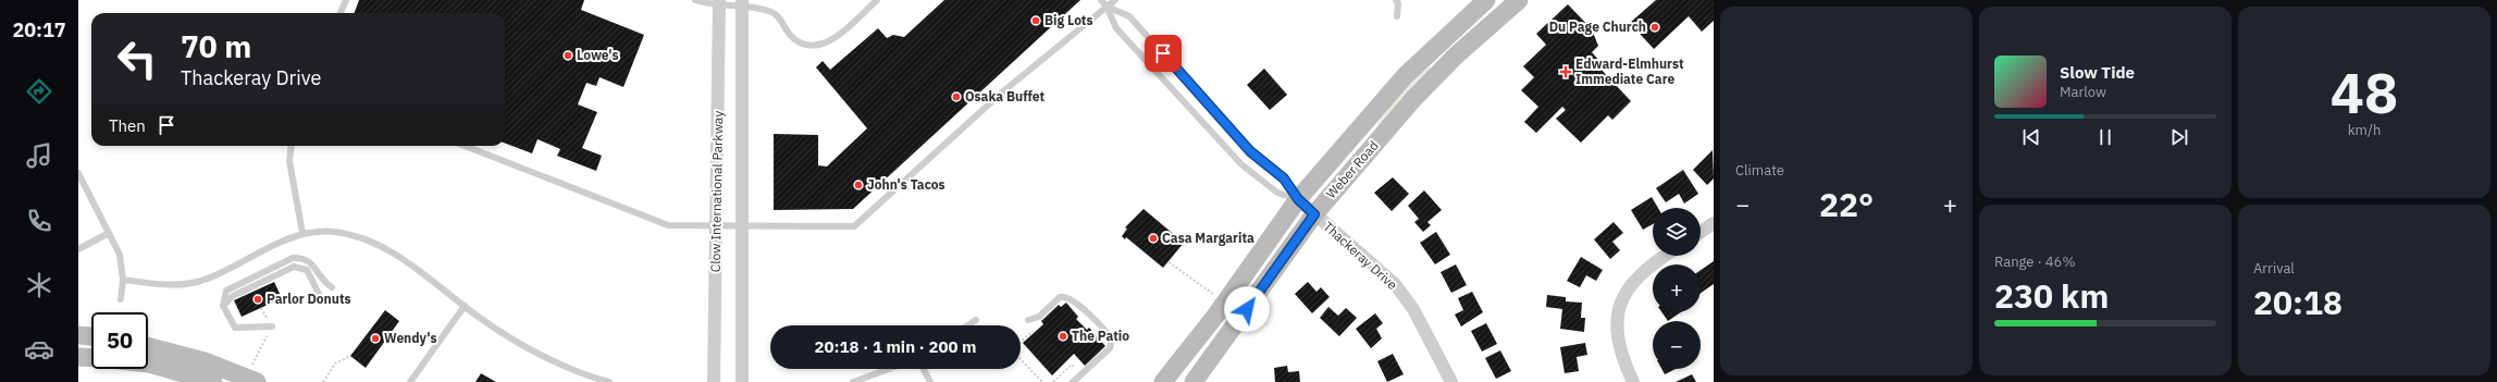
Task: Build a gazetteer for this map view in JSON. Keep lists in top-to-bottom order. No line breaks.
{"streets":{"main road":["Weber Road"],"street":["Clow International Parkway","Thackeray Drive"]},"crossings":[["Weber Road","Thackeray Drive"]],"places":{"other":["Big Lots","Du Page Church","Lowe's","Osaka Buffet","John's Tacos","Casa Margarita","Parlor Donuts","The Patio","Wendy's"],"health":["Edward-Elmhurst Immediate Care"]},"page":{"tabs":"20:17","tile":["Climate",["48","km/h"],["Range · 46%","230 km"],["Arrival","20:18"]],"turn":["70 m","Thackeray Drive"],"song":["Slow Tide","Marlow"],"then":"Then","heat":["−","22°","+"],"map_buttons":["+","−"],"limit":"50","trip":"20:18 · 1 min · 200 m"}}
